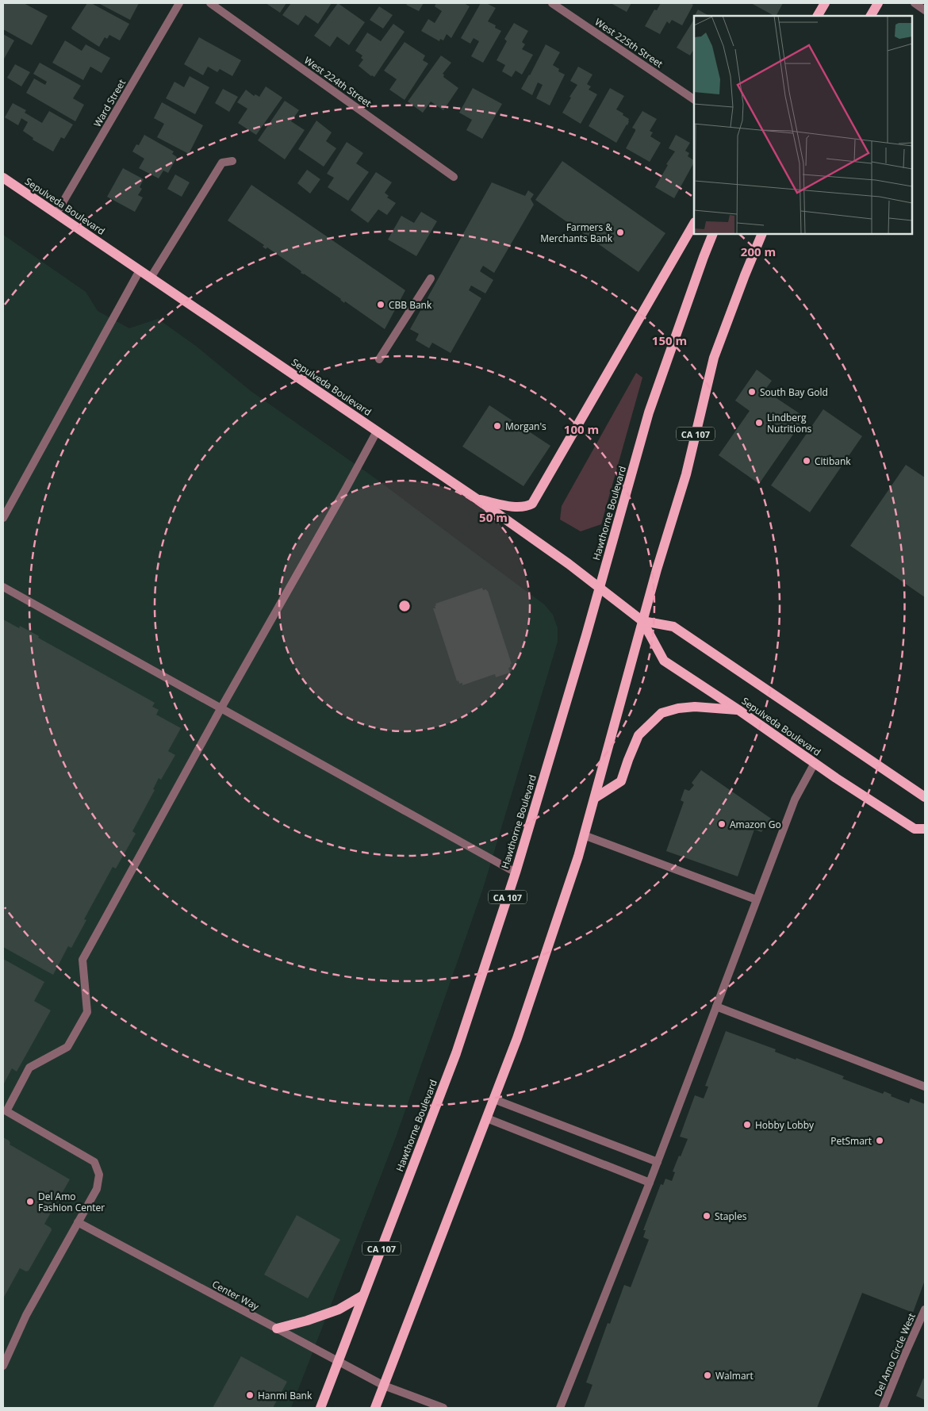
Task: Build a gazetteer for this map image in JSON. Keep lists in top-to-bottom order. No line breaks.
{"streets":{"main road":["Sepulveda Boulevard","CA 107","Hawthorne Boulevard"],"street":["West 225th Street","West 224th Street","Ward Street","Center Way","Del Amo Circle West"]},"crossings":[["Ward Street","Sepulveda Boulevard"],["Sepulveda Boulevard","CA 107"],["Sepulveda Boulevard","Hawthorne Boulevard"],["CA 107","Center Way"],["Hawthorne Boulevard","Center Way"]],"places":["Farmers & Merchants Bank","CBB Bank","South Bay Gold","Lindberg Nutritions","Morgan's","Citibank","Amazon Go","Hobby Lobby","PetSmart","Del Amo Fashion Center","Staples","Walmart","Hanmi Bank"],"rings":["200 m","150 m","100 m","50 m"]}
